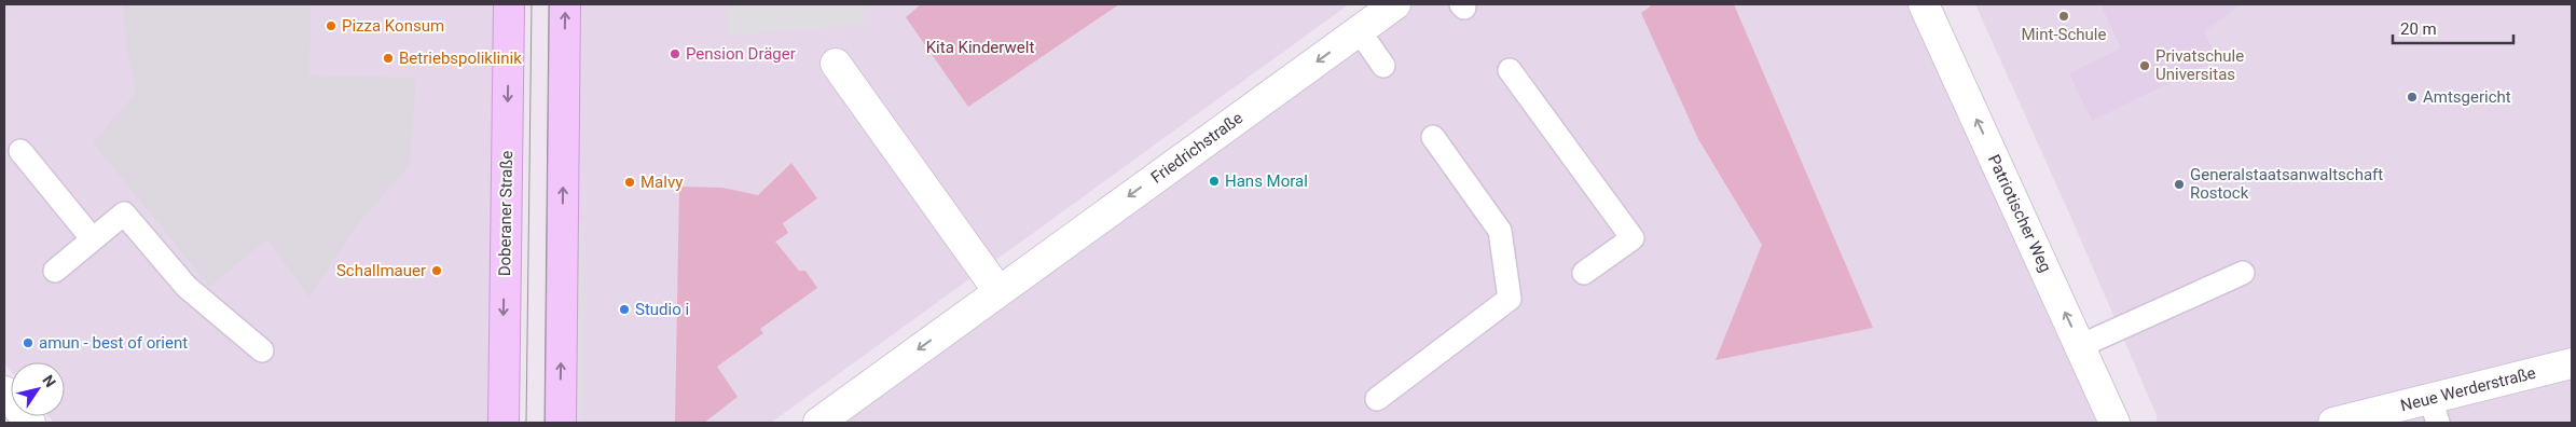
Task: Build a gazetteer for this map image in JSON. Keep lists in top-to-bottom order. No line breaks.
{"streets":{"street":["Friedrichstraße","Doberaner Straße","Patriotischer Weg","Neue Werderstraße"]},"one_way":["Friedrichstraße","Patriotischer Weg"],"parks":["Kita Kinderwelt"],"places":["Mint-Schule","Pizza Konsum","Pension Dräger","Betriebspoliklinik","Privatschule Universitas","Amtsgericht","Hans Moral","Malvy","Generalstaatsanwaltschaft Rostock","Schallmauer","Studio i","amun - best of orient"],"scale_bar":"20 m","north":"top right"}
